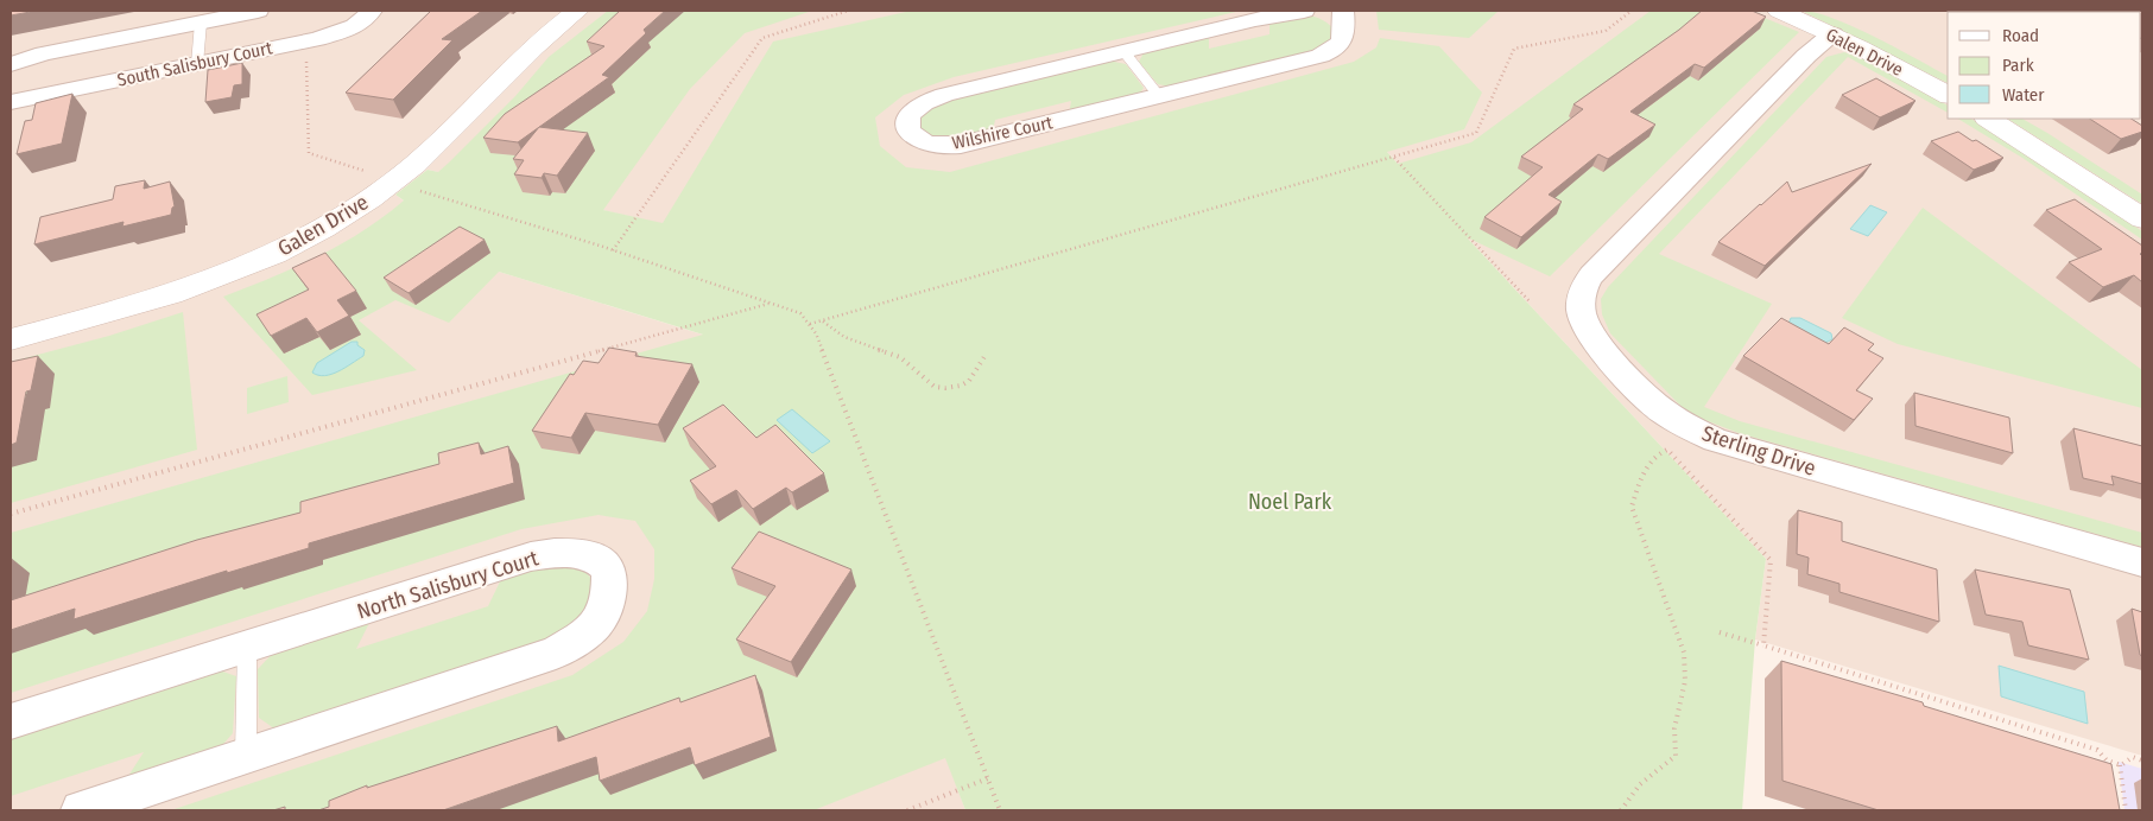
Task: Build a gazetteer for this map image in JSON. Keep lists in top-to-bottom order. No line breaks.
{"streets":{"street":["Galen Drive","South Salisbury Court","Wilshire Court","Sterling Drive","North Salisbury Court"]},"crossings":[["Galen Drive","Sterling Drive"]],"parks":["Noel Park"],"legend":["Road","Park","Water"]}
